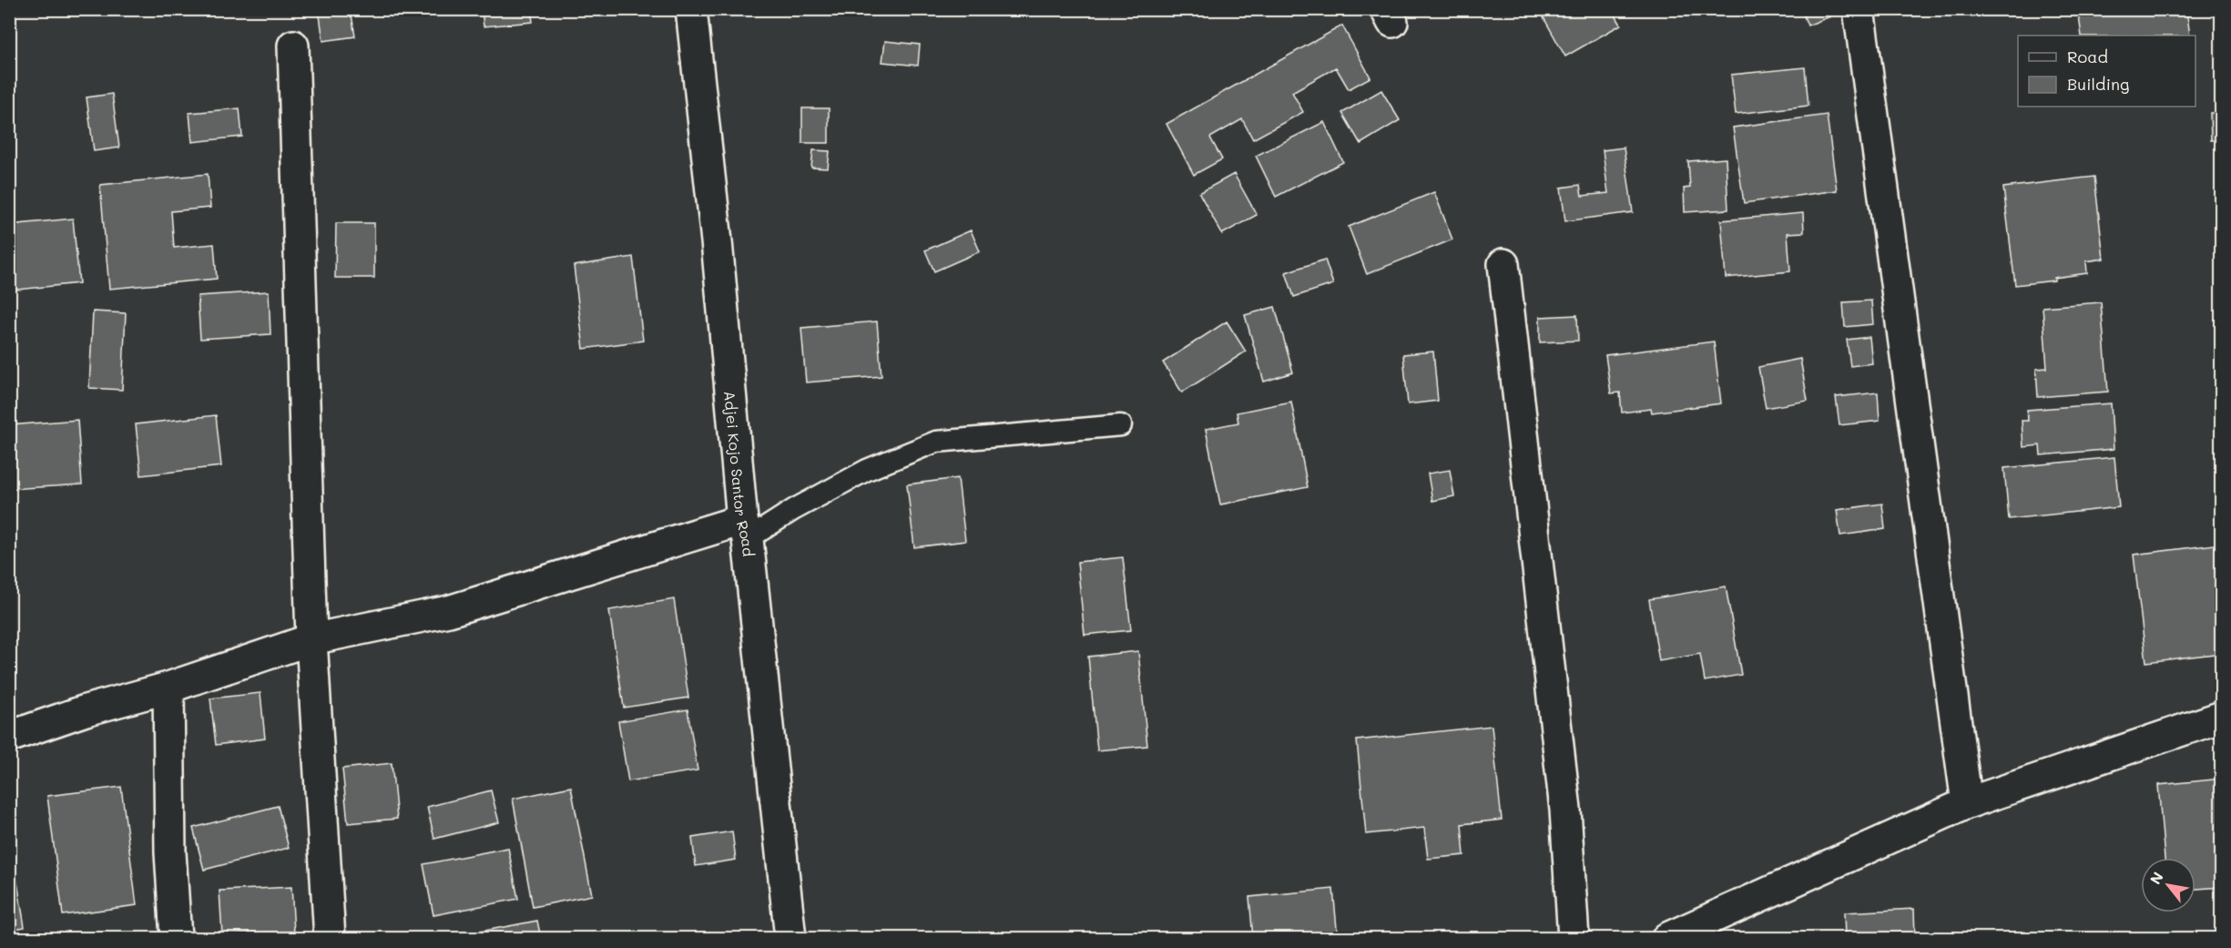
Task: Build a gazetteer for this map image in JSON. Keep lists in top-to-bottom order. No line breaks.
{"streets":{"street":["Adjei Kojo Santor Road"]},"legend":["Road","Building"],"north":"top left"}
